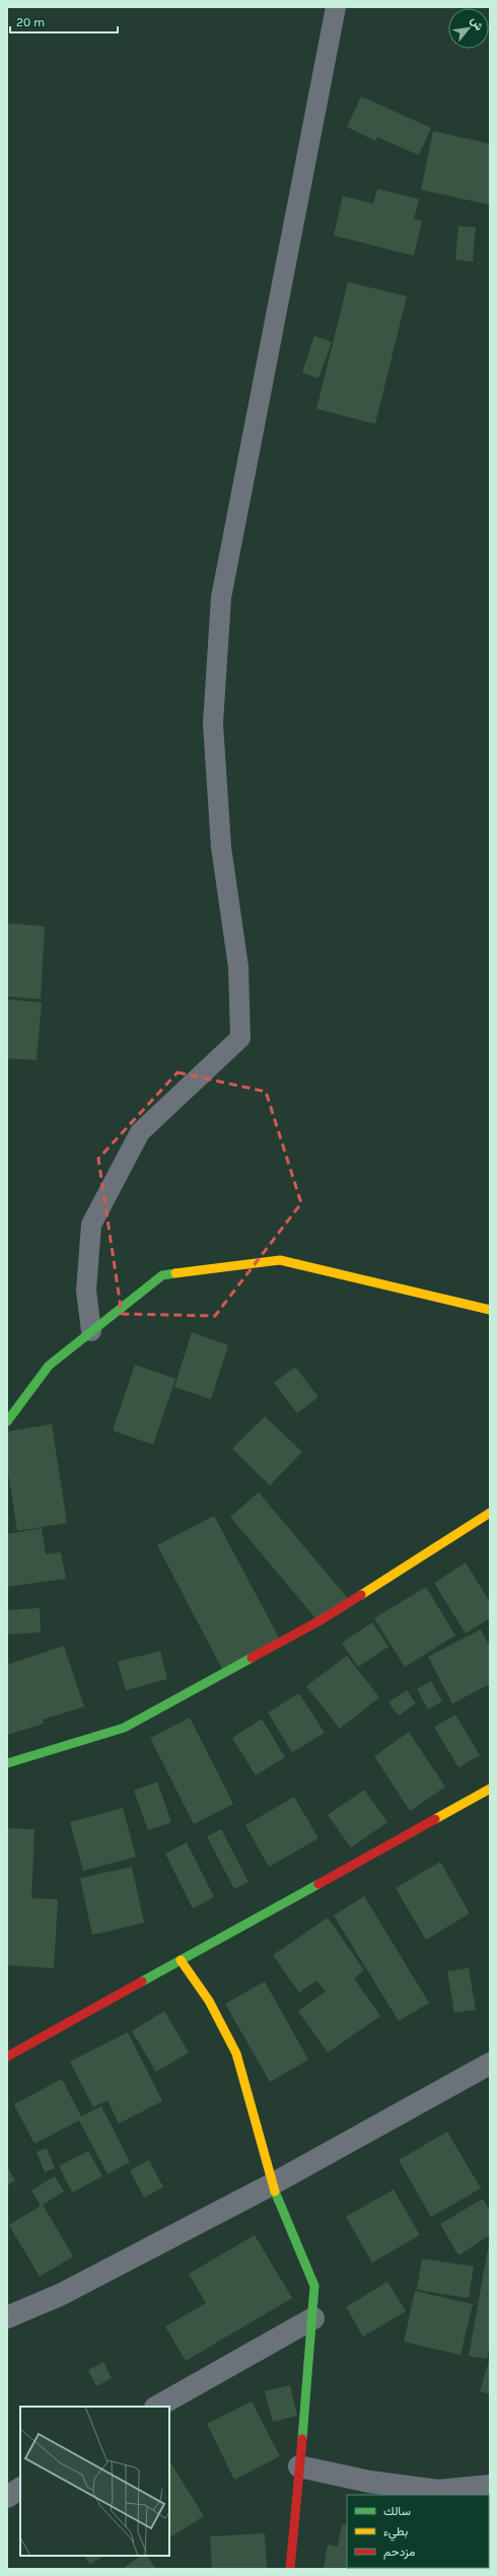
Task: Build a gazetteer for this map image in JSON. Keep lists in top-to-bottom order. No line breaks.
{"legend":["سالك","بطيء","مزدحم"],"scale_bar":"20 m","north":"top right"}
